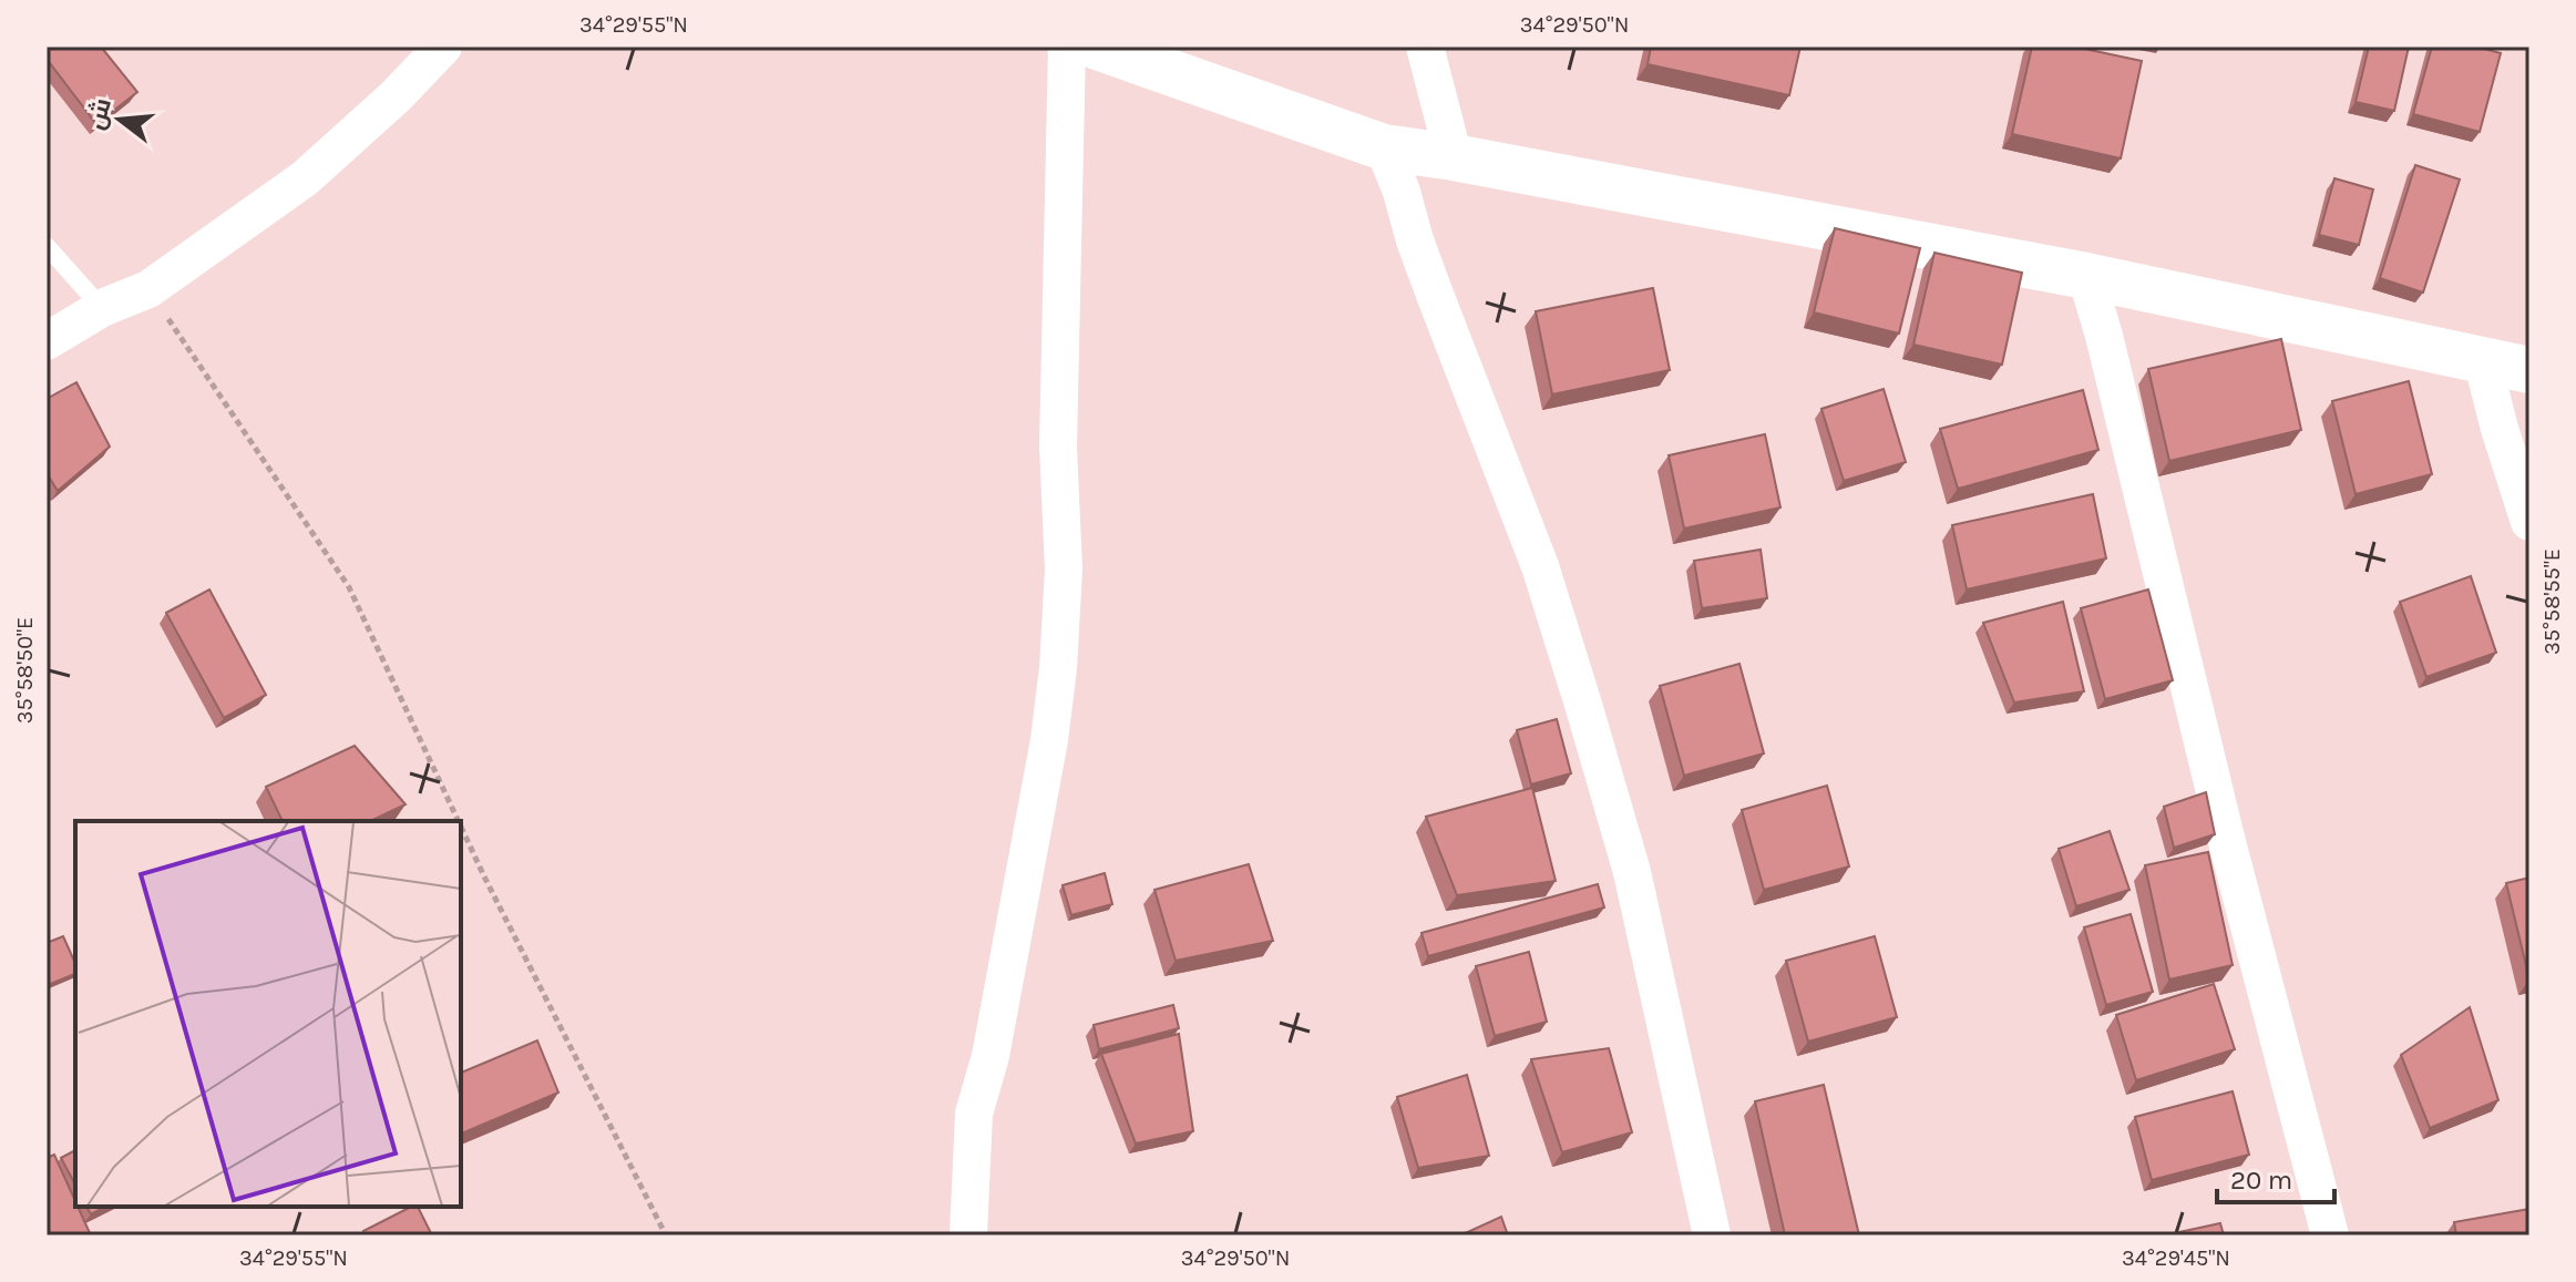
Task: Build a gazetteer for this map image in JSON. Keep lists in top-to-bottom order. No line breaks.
{"scale_bar":"20 m","north":"left","coordinates":["34°29'55\"N","34°29'50\"N","35°58'55\"E","35°58'50\"E","34°29'45\"N"]}
